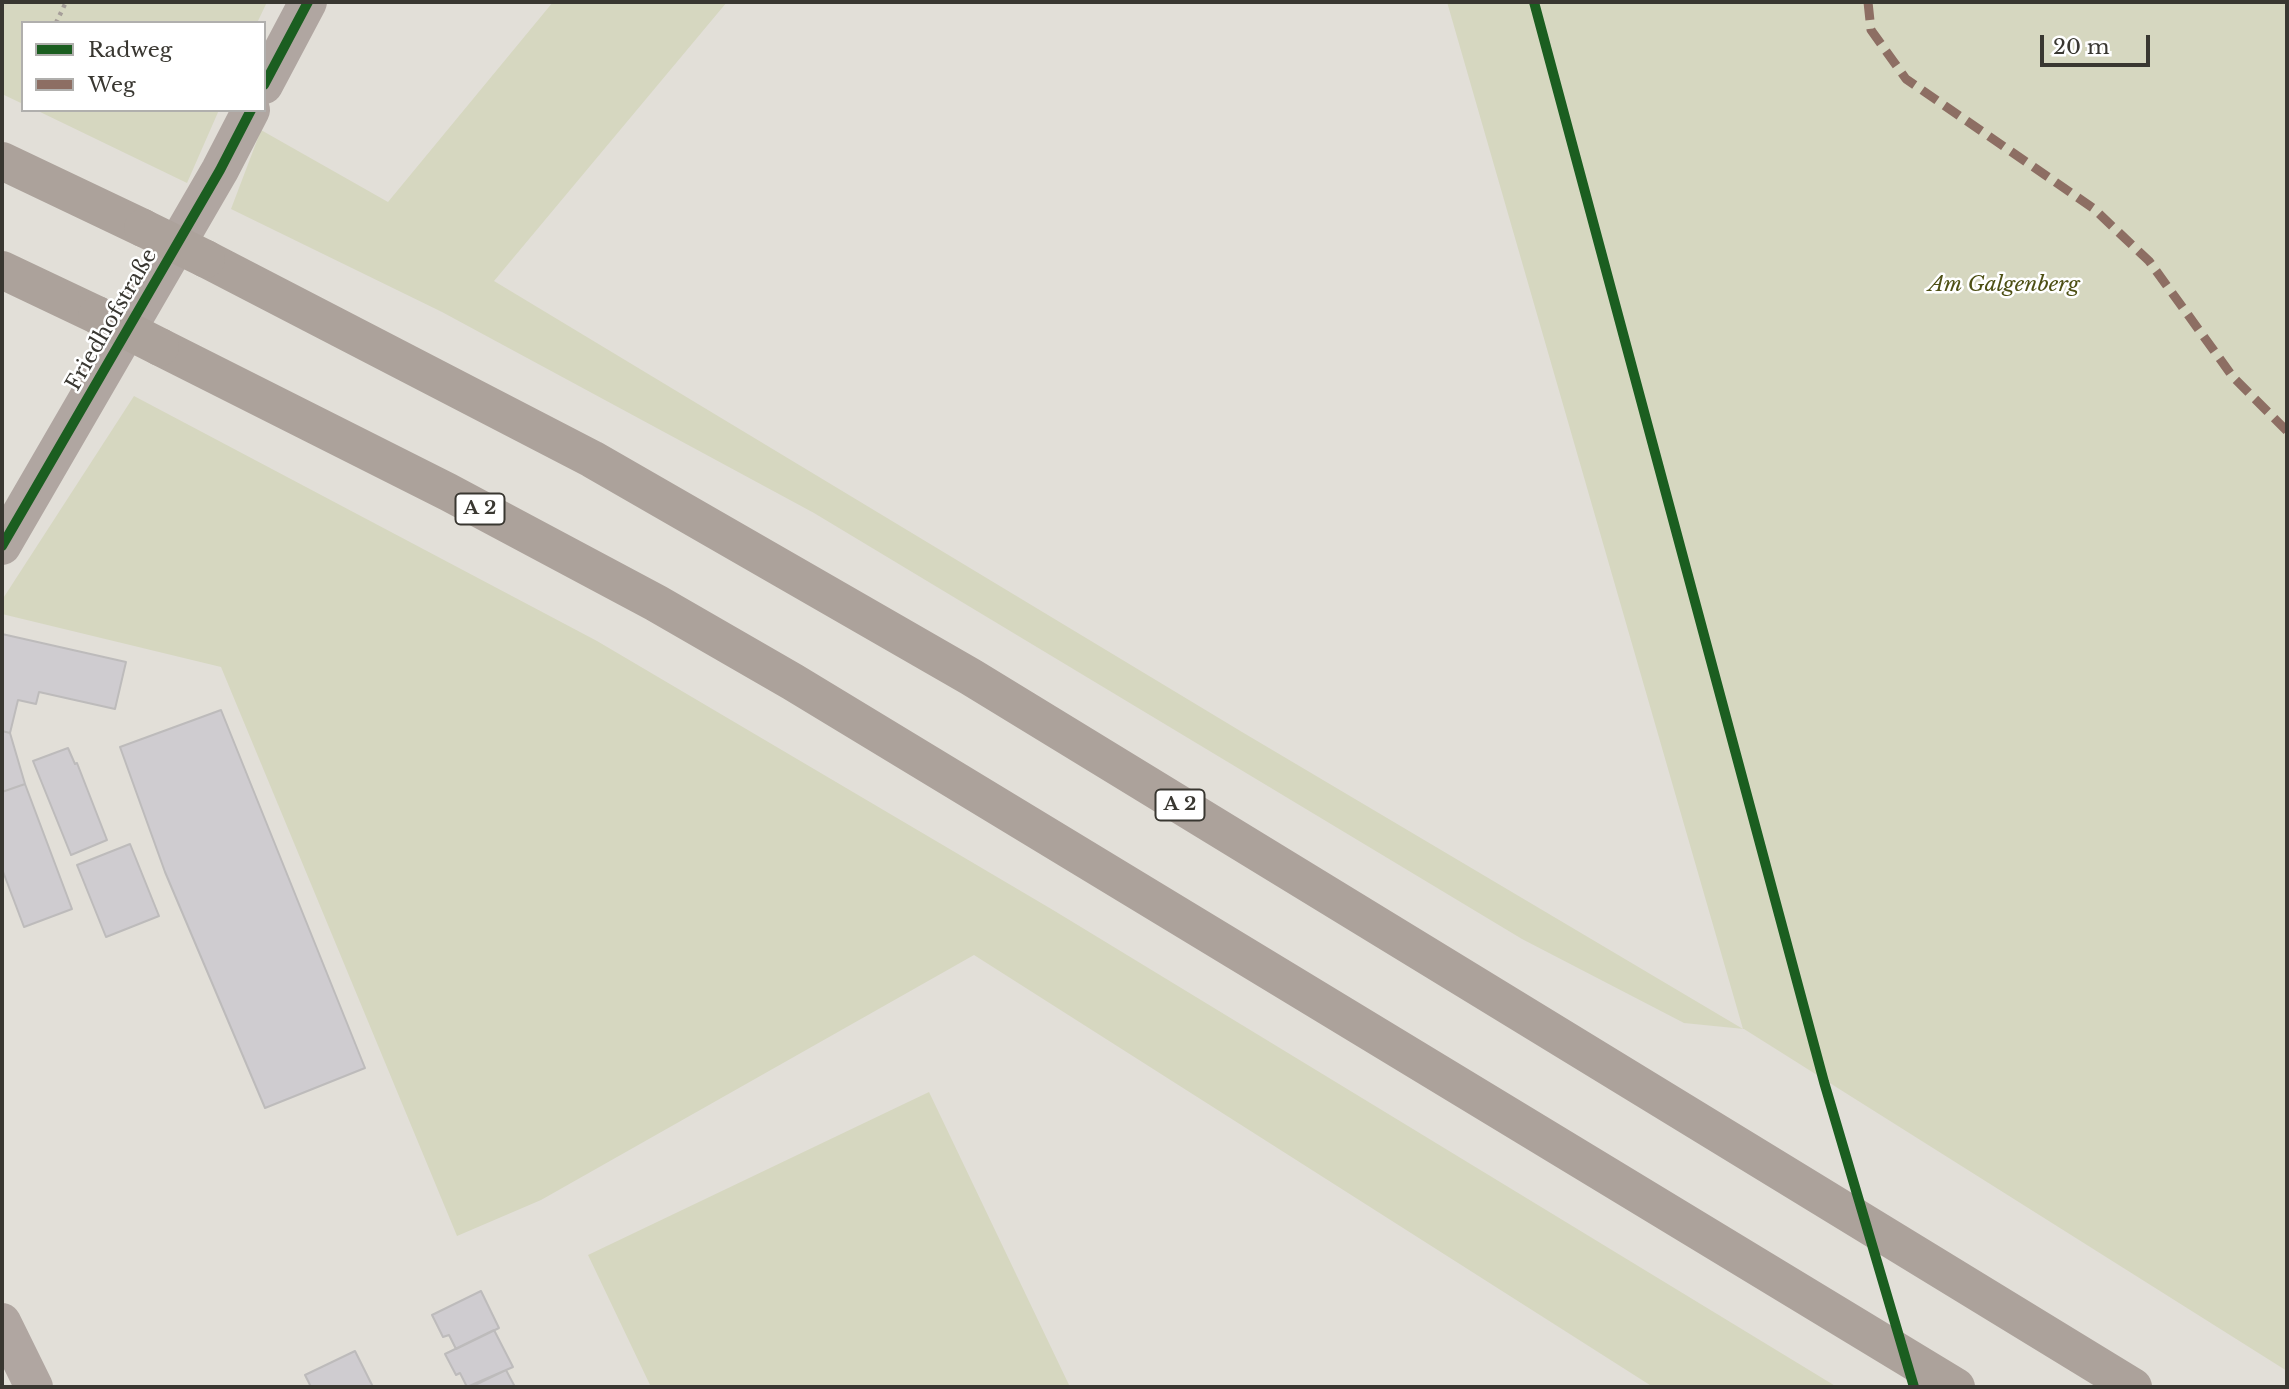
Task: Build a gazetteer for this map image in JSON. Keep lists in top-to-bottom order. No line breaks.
{"streets":{"highway":["A 2"],"street":["Friedhofstraße"]},"parks":["Am Galgenberg"],"legend":["Radweg","Weg"],"scale_bar":"20 m"}
